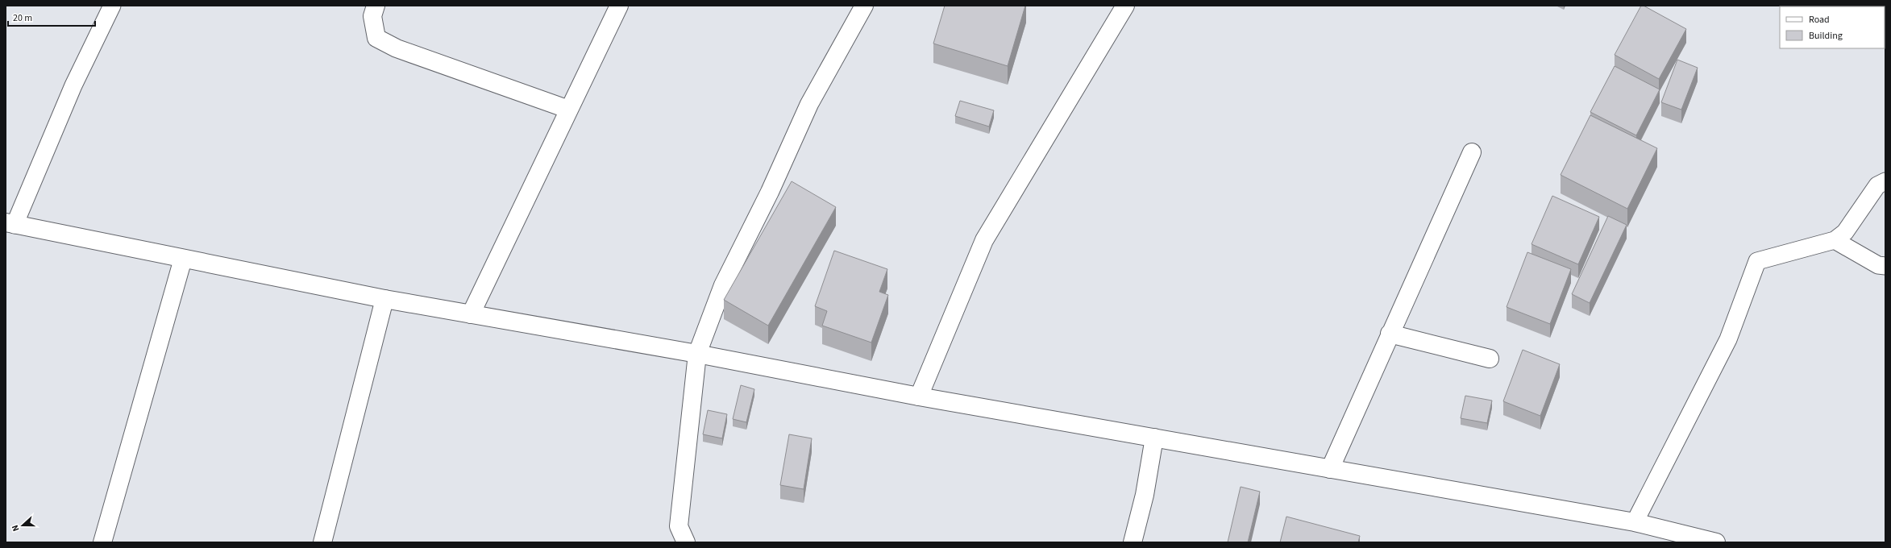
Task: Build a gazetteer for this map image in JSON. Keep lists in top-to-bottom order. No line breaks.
{"legend":["Road","Building"],"scale_bar":"20 m","north":"left"}
